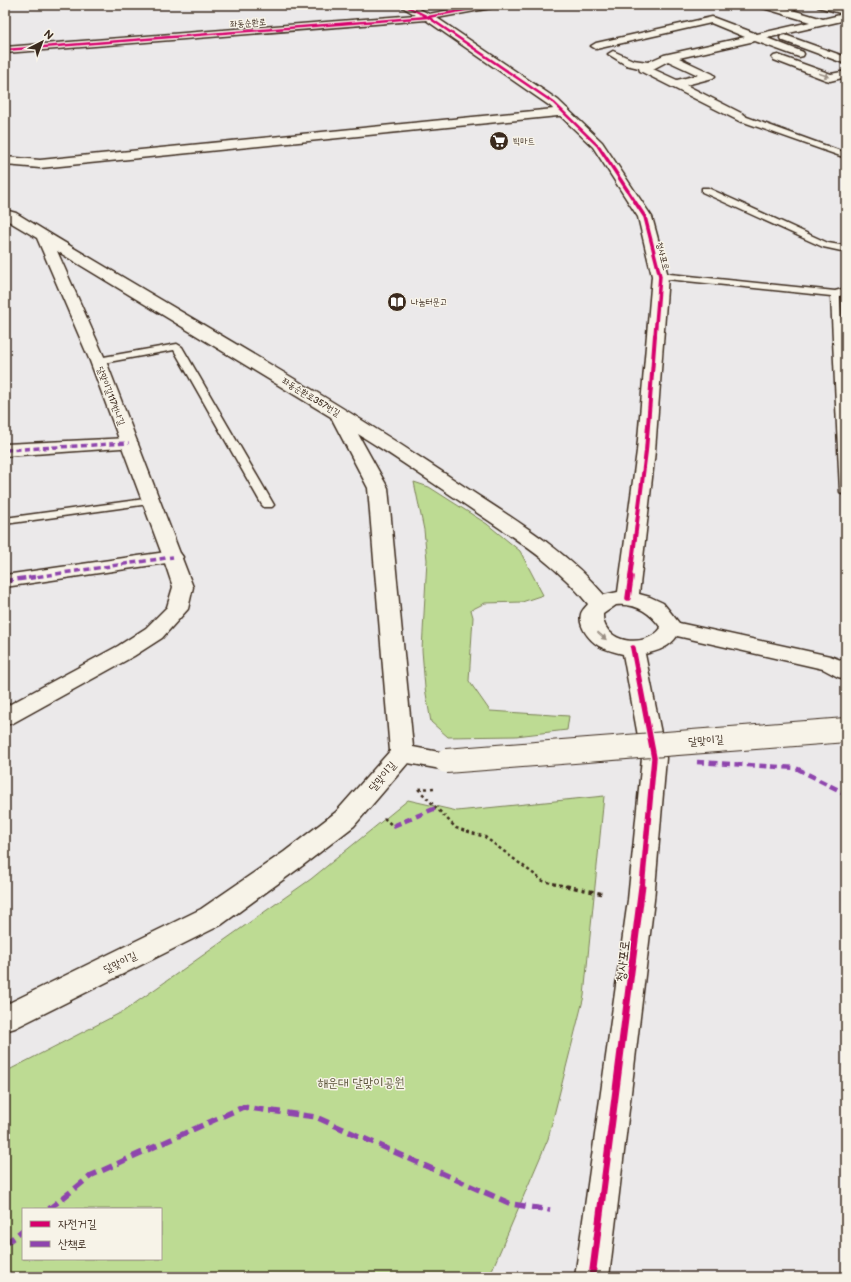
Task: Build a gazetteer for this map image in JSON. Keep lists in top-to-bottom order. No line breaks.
{"streets":{"street":["좌동순환로","청사포로","달맞이길117번나길","좌동순환로357번길","달맞이길"]},"crossings":[["좌동순환로","청사포로"],["청사포로","좌동순환로357번길"],["달맞이길117번나길","좌동순환로357번길"]],"parks":["해운대 달맞이공원"],"places":{"supermarket":["빅마트"],"library":["나눔터문고"]},"legend":["자전거길","산책로"],"north":"top right"}
